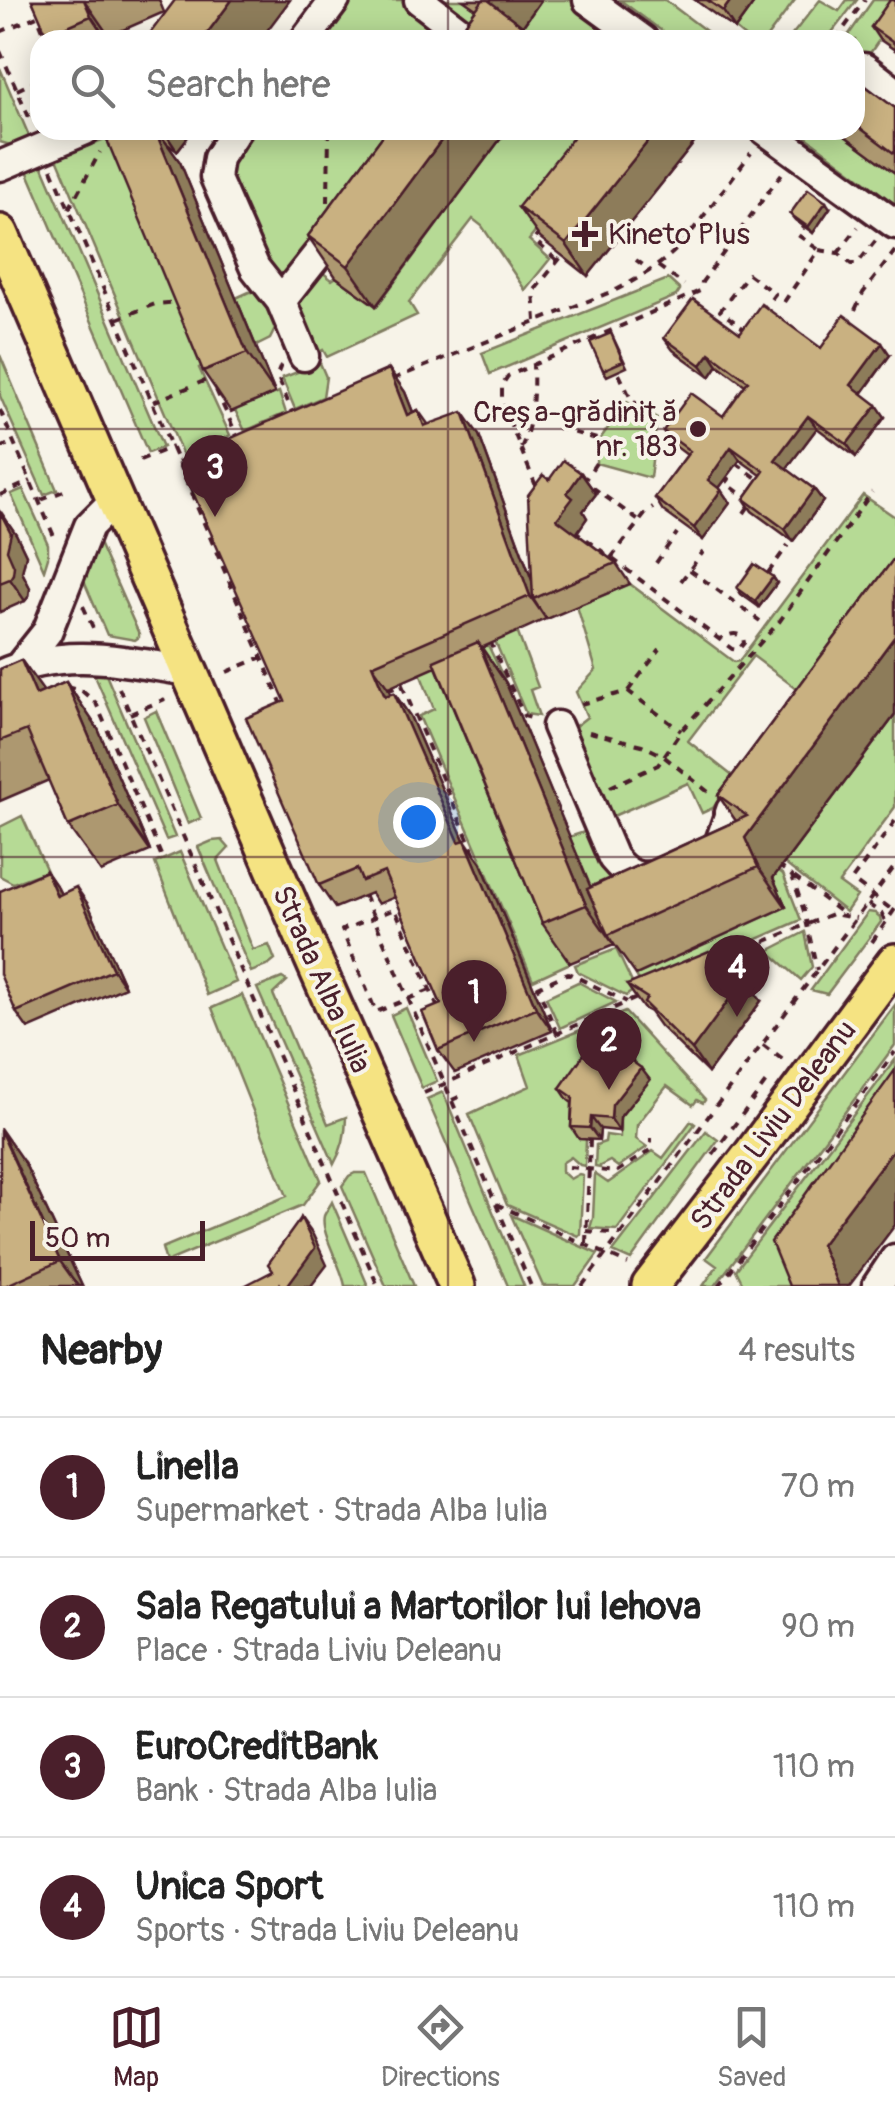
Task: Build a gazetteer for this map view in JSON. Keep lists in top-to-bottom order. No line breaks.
{"streets":{"main road":["Strada Alba Iulia","Strada Liviu Deleanu"]},"places":{"health":["Kineto Plus"],"other":["Creșa-grădiniță nr. 183"]},"scale_bar":"50 m","page":{"search":"Search here","pins":["3","4","1","2"],"scale":"50 m","heading":["Nearby","4 results"],"list":[{"mark":"1","name":"Linella","note":"Supermarket · Strada Alba Iulia","value":"70 m"},{"mark":"2","name":"Sala Regatului a Martorilor lui Iehova","note":"Place · Strada Liviu Deleanu","value":"90 m"},{"mark":"3","name":"EuroCreditBank","note":"Bank · Strada Alba Iulia","value":"110 m"},{"mark":"4","name":"Unica Sport","note":"Sports · Strada Liviu Deleanu","value":"110 m"}],"nav":["Map","Directions","Saved"]}}
